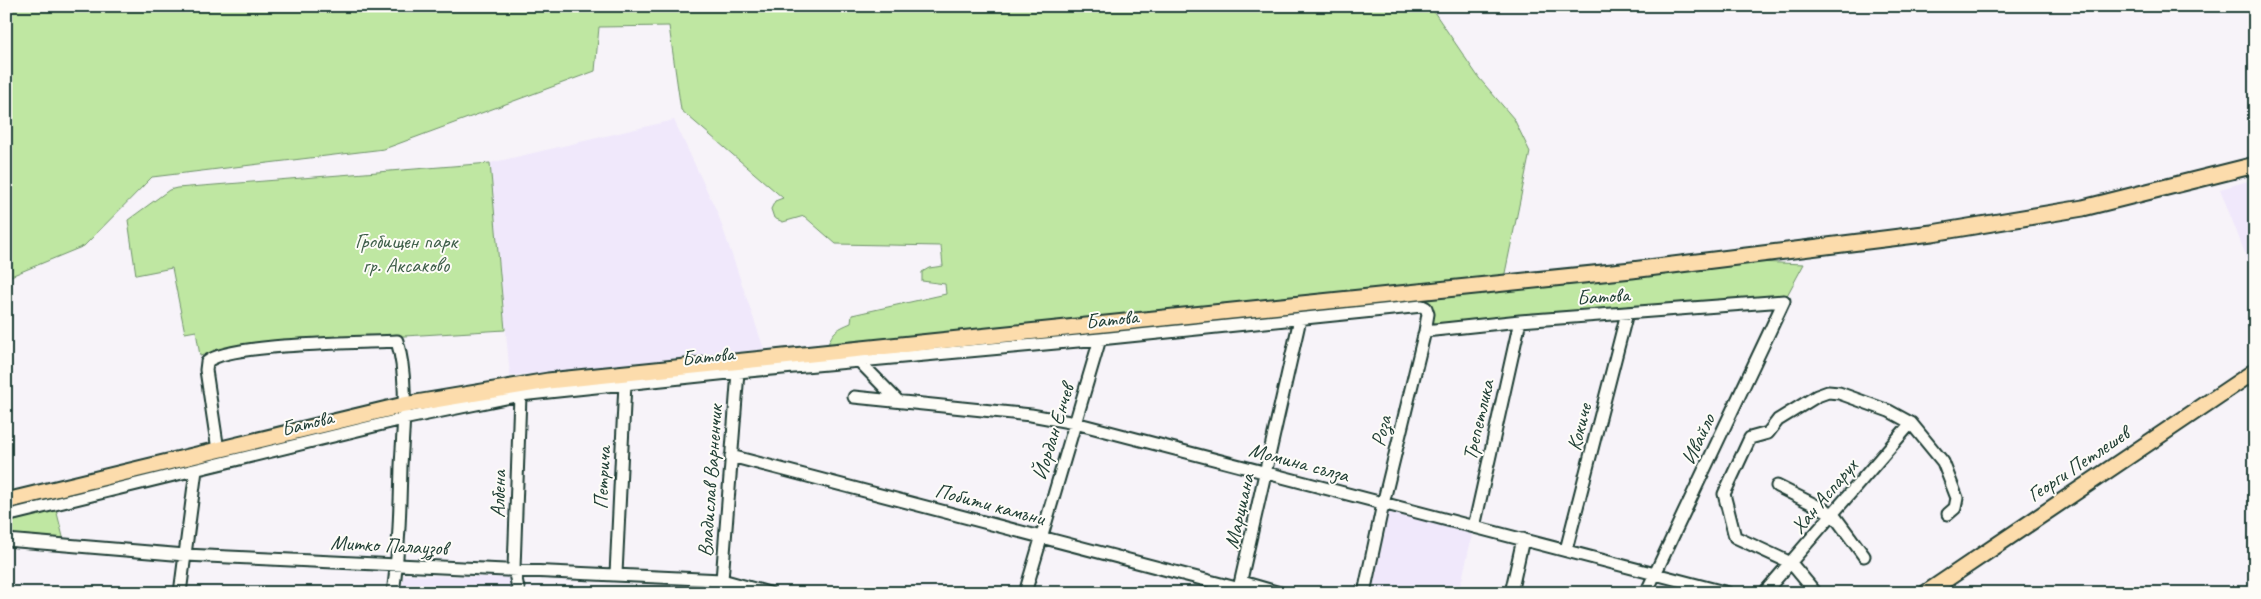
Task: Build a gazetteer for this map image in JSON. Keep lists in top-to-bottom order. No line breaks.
{"streets":{"main road":["Георги Петлешев"],"street":["Батова","Трепетлика","Кокиче","Роза","Йордан Енчев","Ивайло","Момина сълза","Петрича","Владислав Варненчик","Албена","Хан Аспарух","Побити камъни","Марциана","Митко Палаузов"]},"crossings":[["Батова","Трепетлика"],["Батова","Кокиче"],["Батова","Роза"],["Батова","Йордан Енчев"],["Батова","Ивайло"],["Батова","Петрича"],["Батова","Владислав Варненчик"],["Батова","Албена"],["Батова","Марциана"],["Трепетлика","Момина сълза"],["Кокиче","Момина сълза"],["Роза","Момина сълза"],["Йордан Енчев","Момина сълза"],["Йордан Енчев","Побити камъни"],["Ивайло","Момина сълза"],["Момина сълза","Марциана"],["Петрича","Митко Палаузов"],["Владислав Варненчик","Побити камъни"],["Владислав Варненчик","Митко Палаузов"],["Албена","Митко Палаузов"],["Побити камъни","Марциана"]],"parks":["Гробищен парк гр. Аксаково"]}
